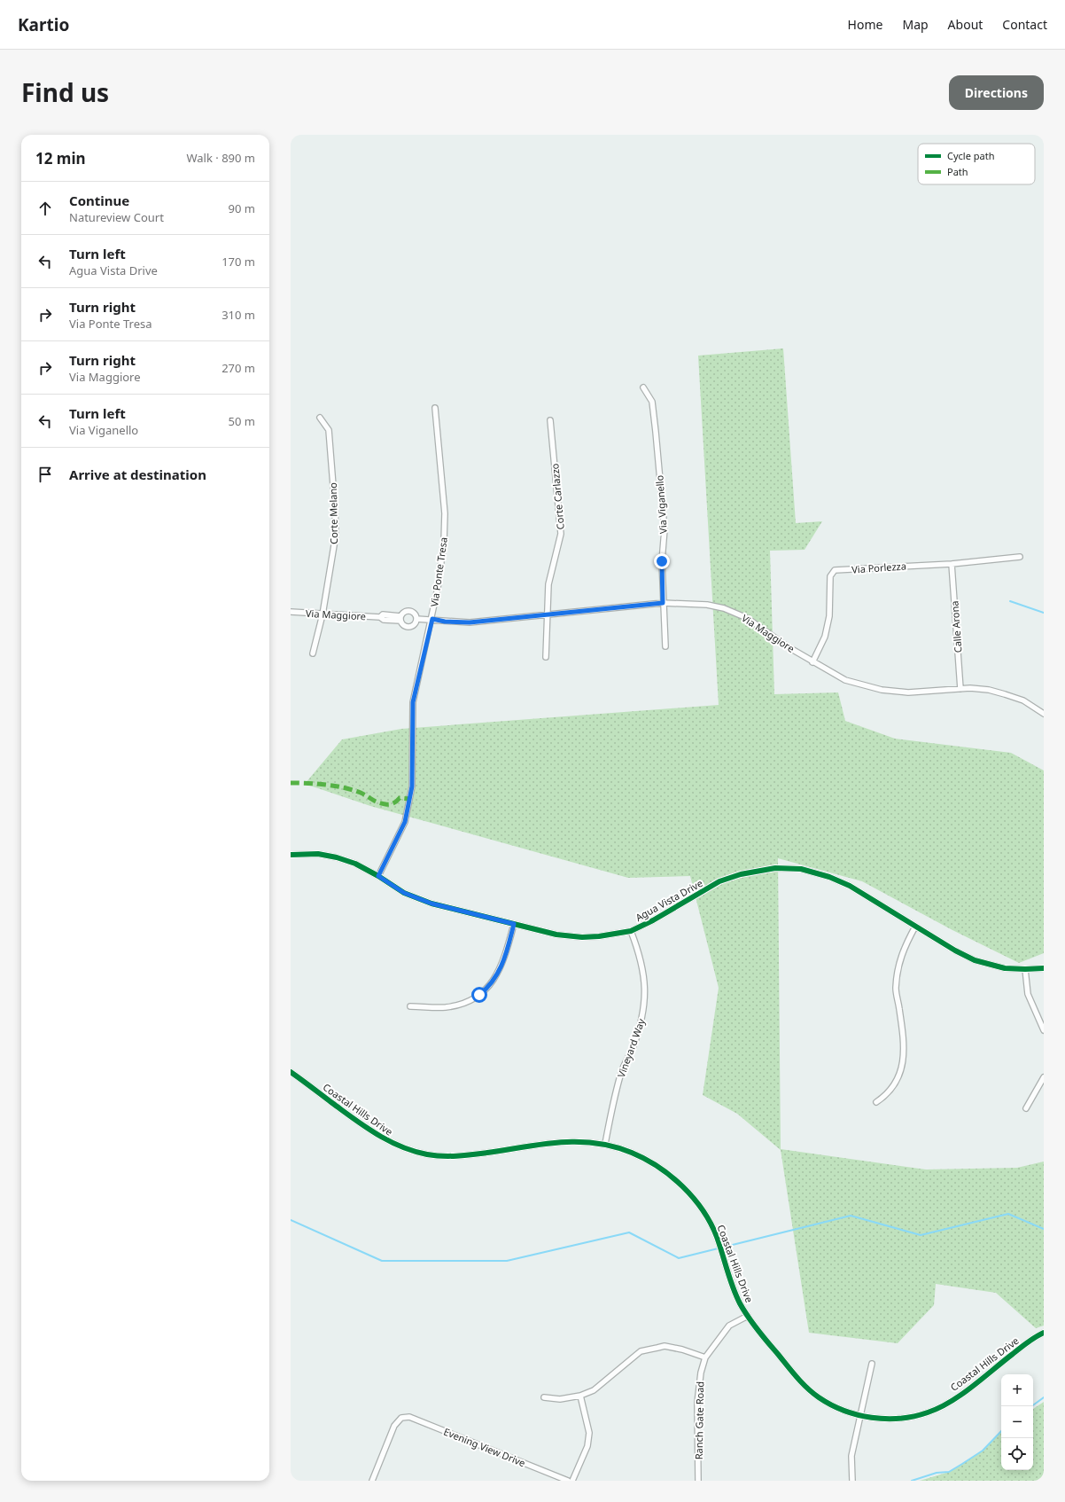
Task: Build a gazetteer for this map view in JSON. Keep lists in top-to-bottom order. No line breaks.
{"streets":{"street":["Corte Carlazzo","Via Viganello","Corte Melano","Via Porlezza","Via Ponte Tresa","Via Maggiore","Calle Arona","Agua Vista Drive","Vineyard Way","Coastal Hills Drive","Ranch Gate Road","Evening View Drive"]},"crossings":[["Corte Carlazzo","Via Maggiore"],["Via Viganello","Via Maggiore"],["Corte Melano","Via Maggiore"],["Via Porlezza","Via Maggiore"],["Via Porlezza","Calle Arona"],["Via Ponte Tresa","Via Maggiore"],["Via Ponte Tresa","Agua Vista Drive"],["Via Maggiore","Calle Arona"],["Agua Vista Drive","Vineyard Way"],["Vineyard Way","Coastal Hills Drive"],["Coastal Hills Drive","Ranch Gate Road"]],"legend":["Cycle path","Path"],"page":{"header":"Kartio","nav":["Home","Map","About","Contact"],"title":"Find us","buttons":"Directions","heading":["12 min","Walk · 890 m"],"list":[["Continue","Natureview Court","90 m"],["Turn left","Agua Vista Drive","170 m"],["Turn right","Via Ponte Tresa","310 m"],["Turn right","Via Maggiore","270 m"],["Turn left","Via Viganello","50 m"],"Arrive at destination"],"map_buttons":["+","−"]}}
